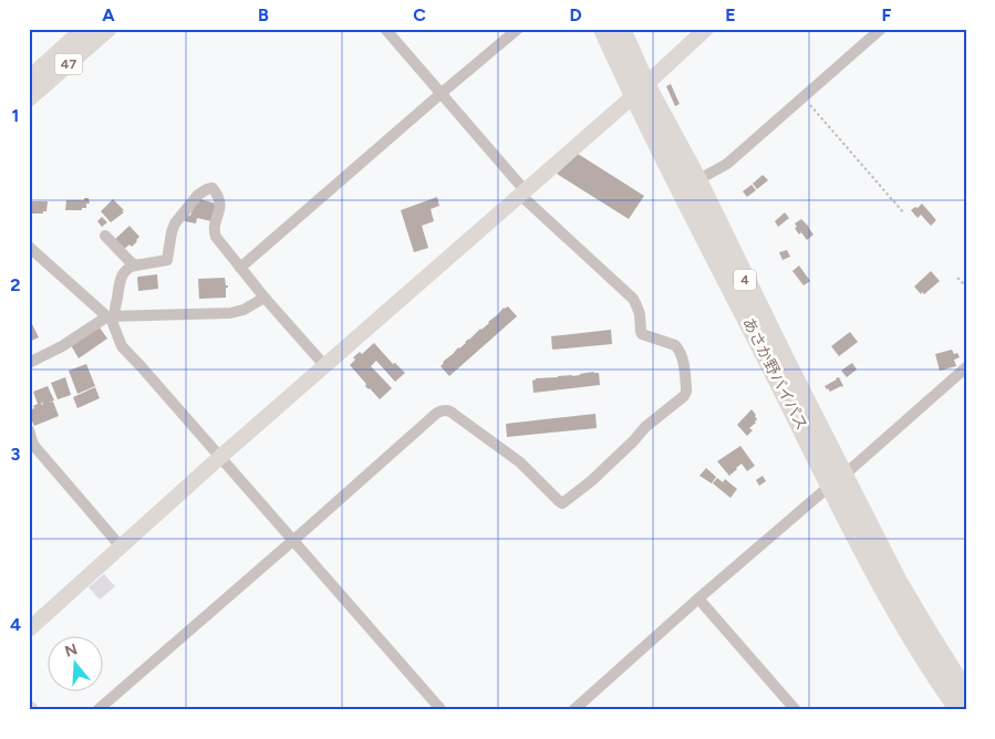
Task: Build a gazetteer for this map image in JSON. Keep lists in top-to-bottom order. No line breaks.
{"streets":{"highway":["4","あさか野バイパス"],"main road":["47"]},"crossings":[["4","あさか野バイパス"]],"north":"top","grid":{"columns":["A","B","C","D","E","F"],"rows":["1","2","3","4"]}}
